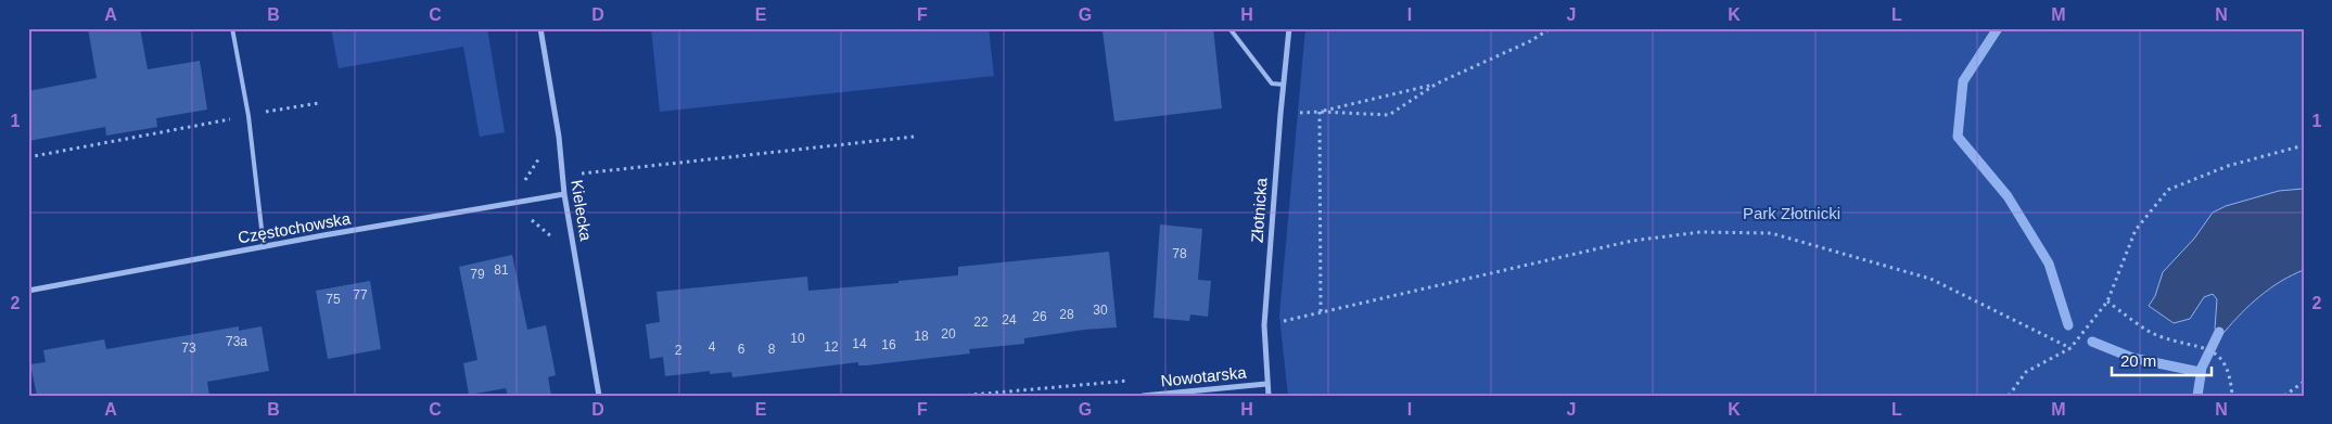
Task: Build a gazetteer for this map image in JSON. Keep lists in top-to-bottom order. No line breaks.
{"streets":{"street":["Kielecka","Złotnicka","Częstochowska","Nowotarska"]},"crossings":[["Kielecka","Częstochowska"],["Złotnicka","Nowotarska"]],"parks":["Park Złotnicki"],"house_numbers":["78","81","79","77","75","30","28","26","24","22","20","18","10","73a","14","16","4","12","73","6","8","2"],"scale_bar":"20 m","grid":{"columns":["A","B","C","D","E","F","G","H","I","J","K","L","M","N"],"rows":["1","2"]}}
